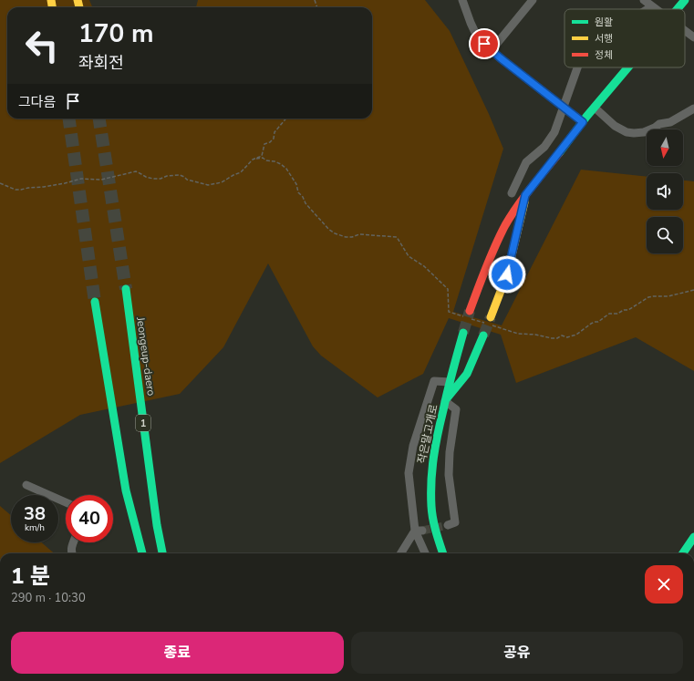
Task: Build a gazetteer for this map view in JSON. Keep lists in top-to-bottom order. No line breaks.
{"streets":{"street":["Jeongeup-daero","1","작은말고개로"]},"legend":["원활","서행","정체"],"north":"bottom","page":{"turn":["170 m","좌회전"],"then":"그다음","speed":"38 km/h","limit":"40","heading":["1 분","290 m · 10:30"],"buttons":["종료","공유"]}}
